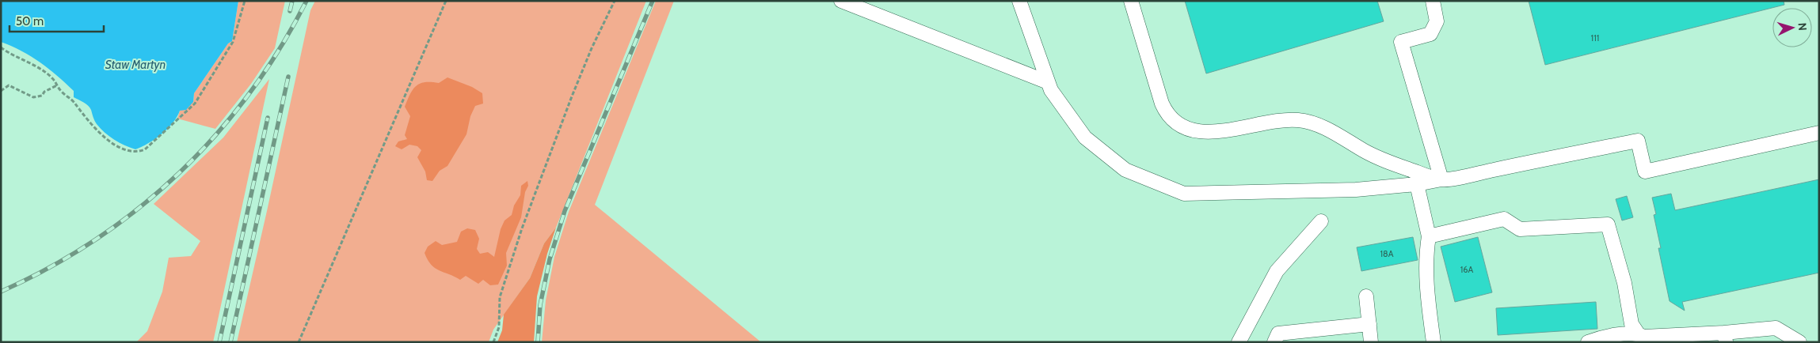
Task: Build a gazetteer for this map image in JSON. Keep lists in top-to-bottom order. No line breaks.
{"water":["Staw Martyn"],"house_numbers":["111","18A","16A"],"scale_bar":"50 m","north":"right"}
